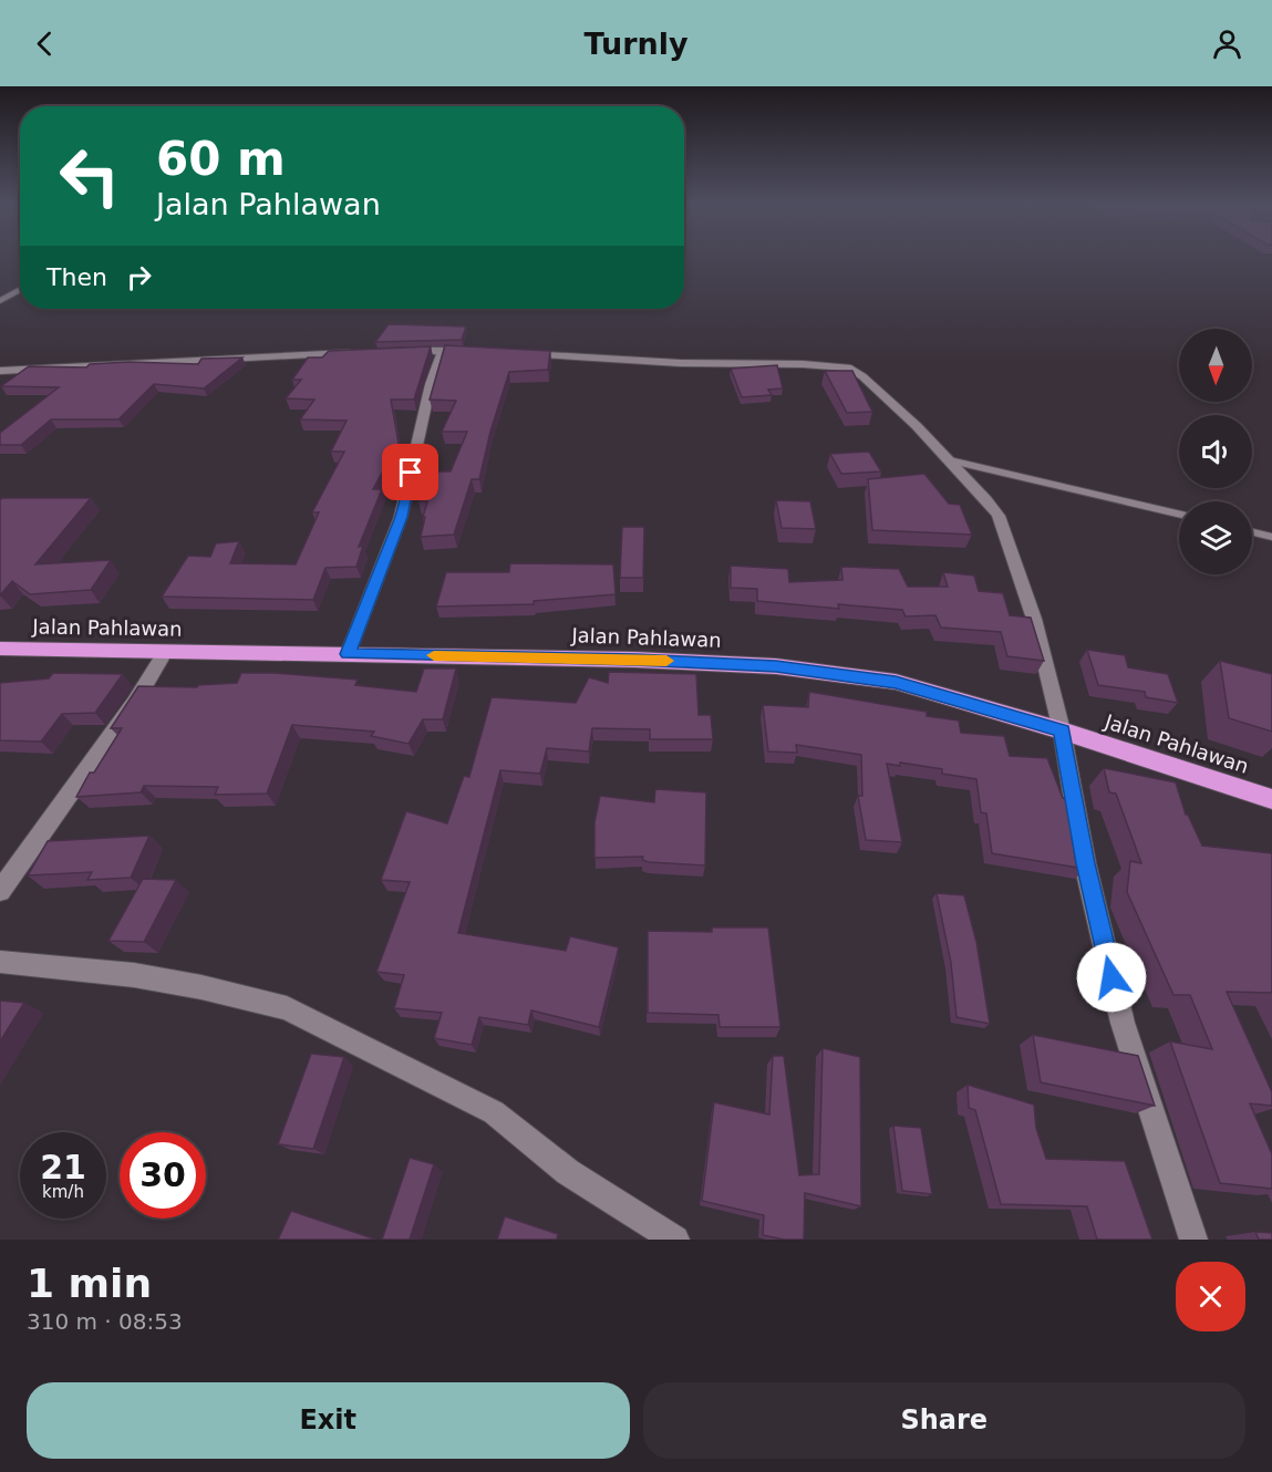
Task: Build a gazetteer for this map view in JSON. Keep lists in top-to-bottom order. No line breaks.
{"streets":{"highway":["Jalan Pahlawan"]},"north":"bottom","page":{"header":"Turnly","turn":["60 m","Jalan Pahlawan"],"then":"Then","speed":"21 km/h","limit":"30","heading":["1 min","310 m · 08:53"],"buttons":["Exit","Share"]}}
